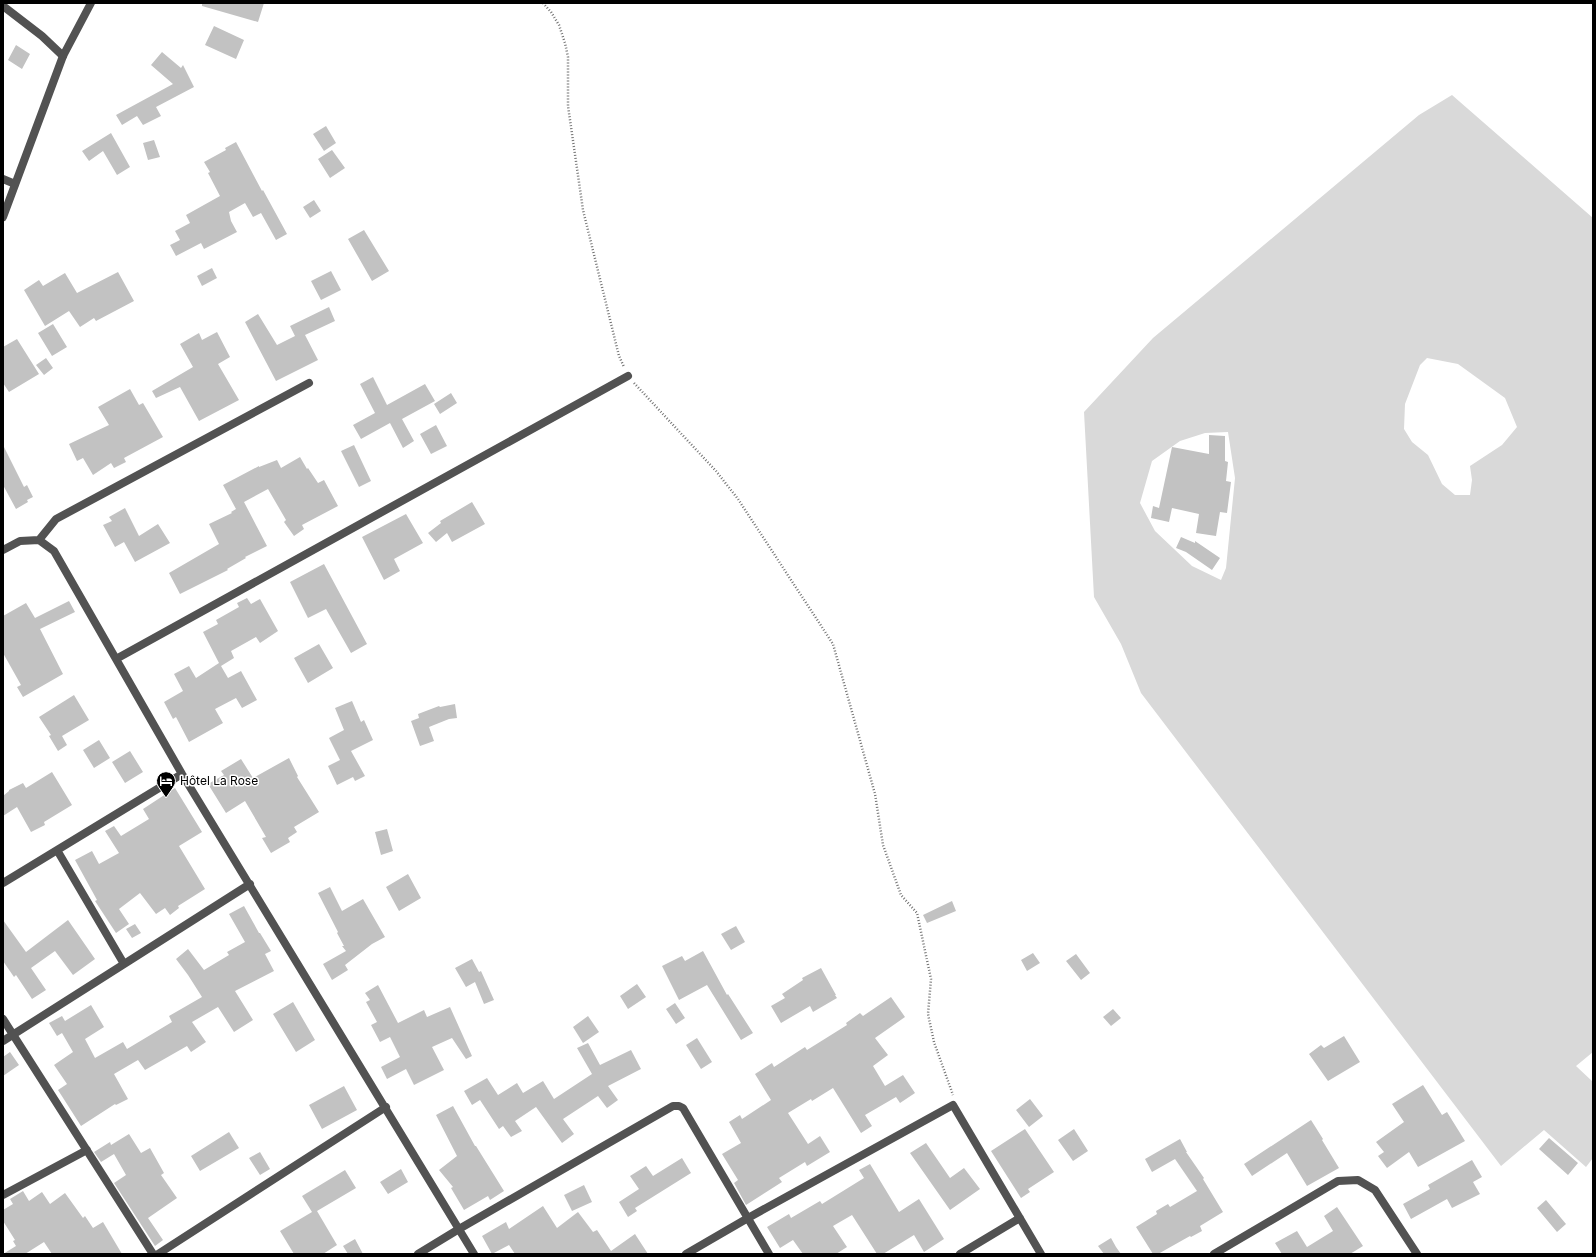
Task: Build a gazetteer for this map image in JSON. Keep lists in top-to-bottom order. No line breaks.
{"places":{"hotel":["Hôtel La Rose"]}}
